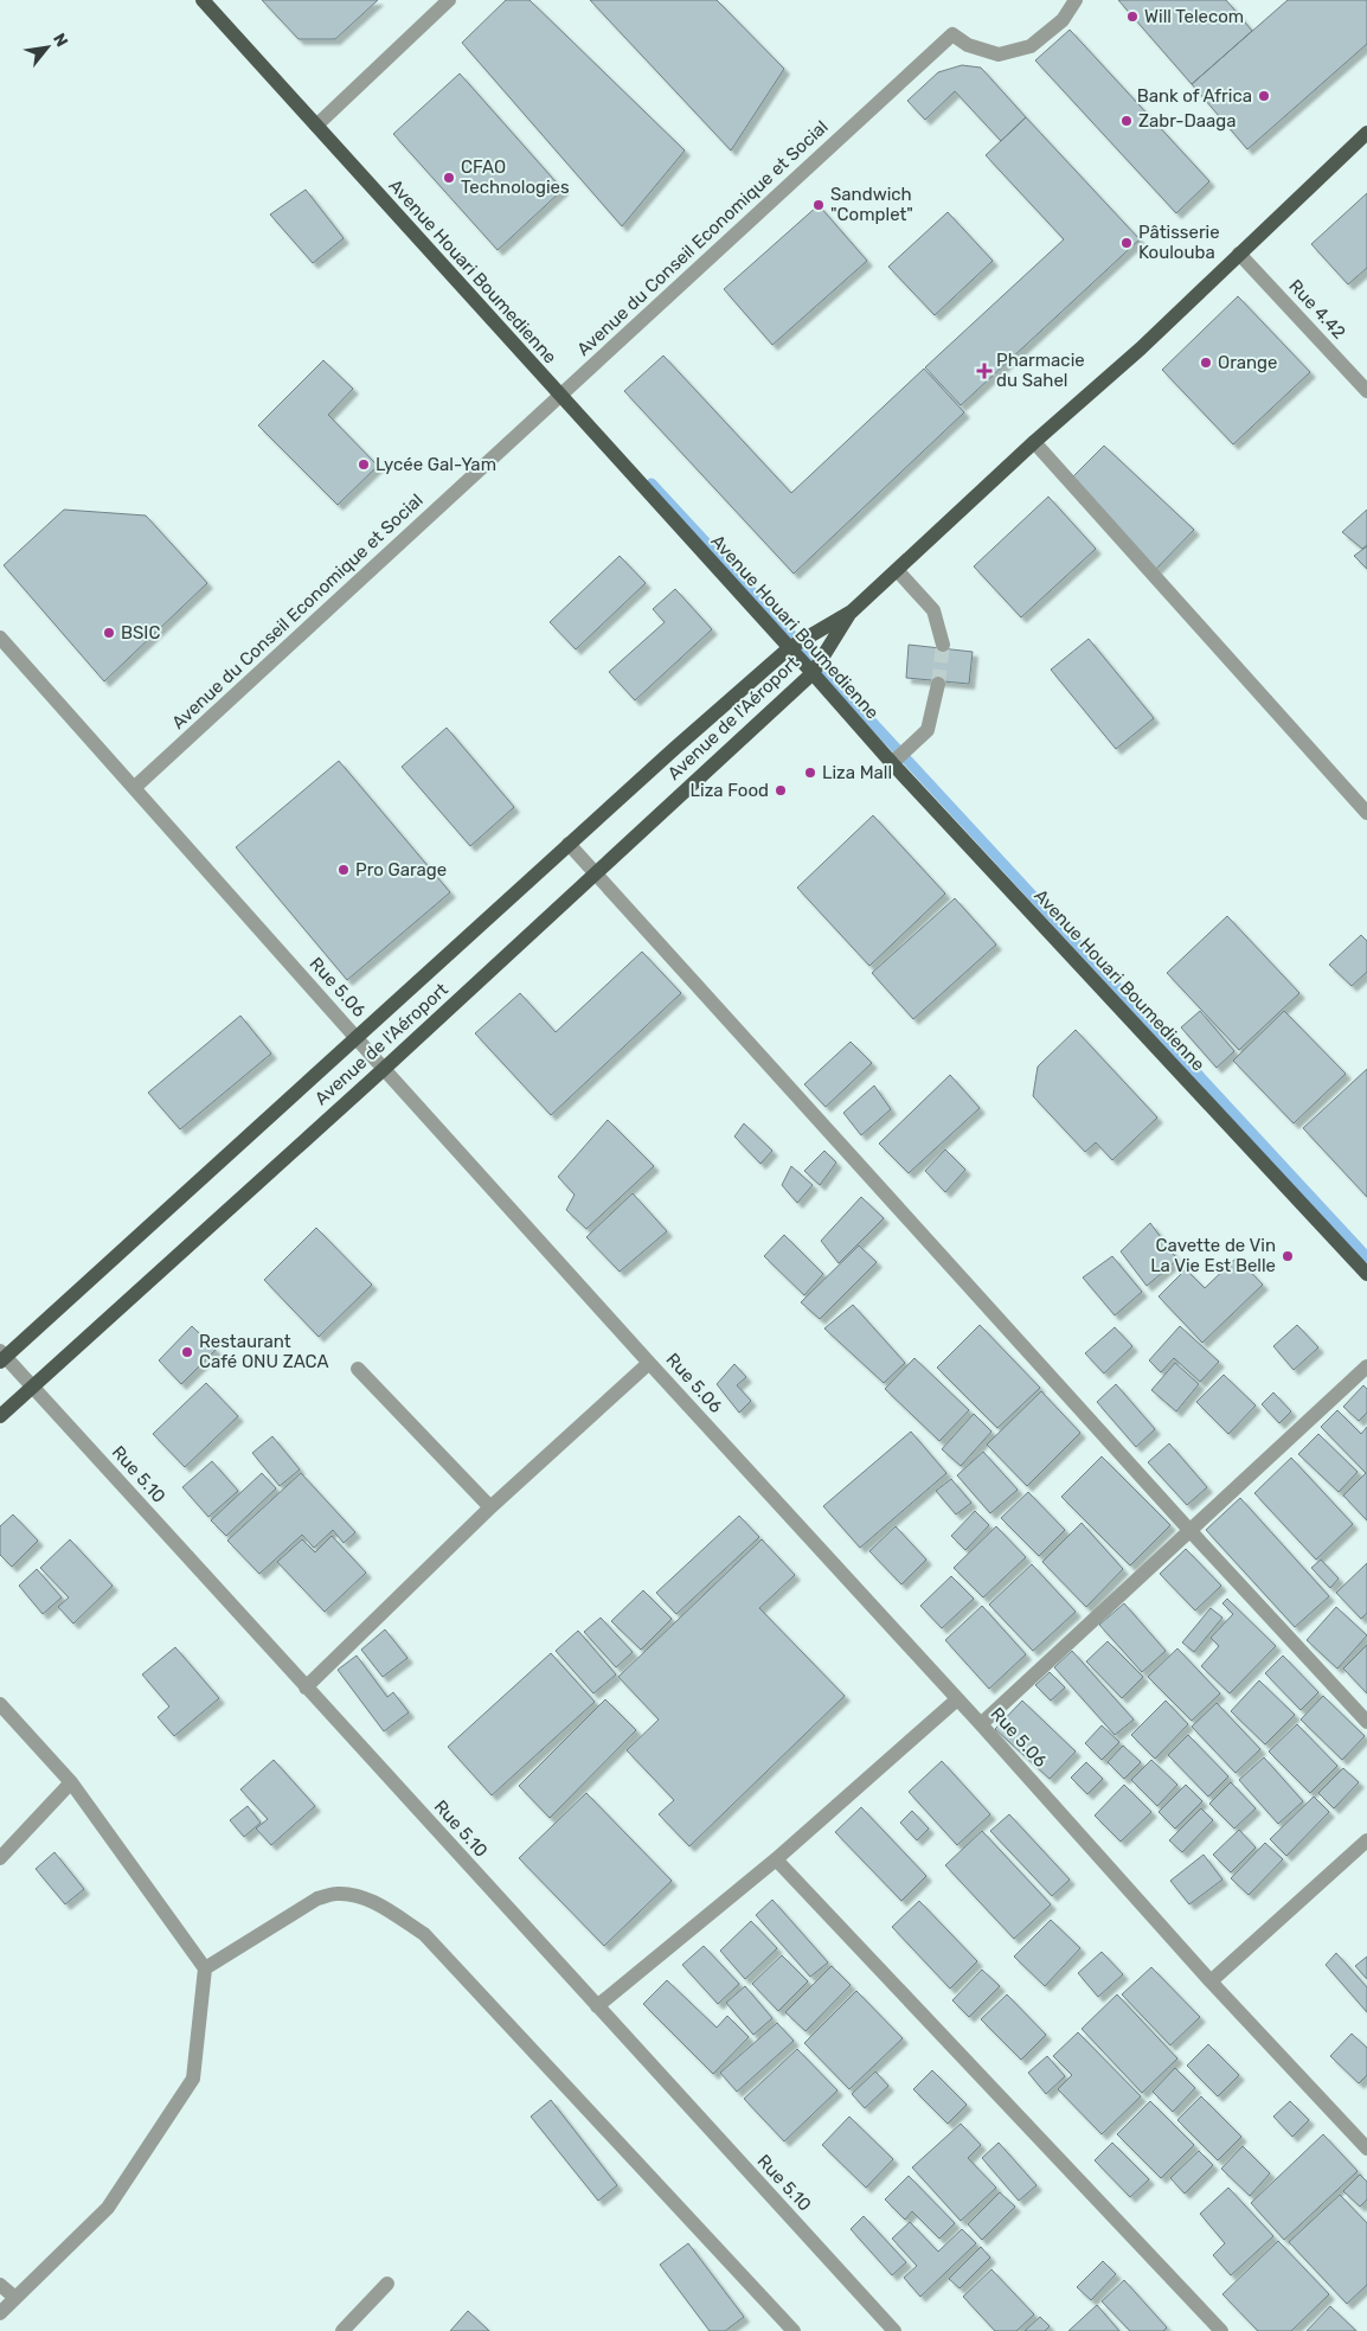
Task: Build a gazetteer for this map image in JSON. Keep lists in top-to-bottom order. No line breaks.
{"streets":{"main road":["Avenue Houari Boumedienne","Avenue de l'Aéroport"],"street":["Avenue du Conseil Economique et Social","Rue 4.42","Rue 5.06","Rue 5.10"]},"crossings":[["Avenue du Conseil Economique et Social","Avenue Houari Boumedienne"],["Avenue du Conseil Economique et Social","Rue 5.06"],["Avenue Houari Boumedienne","Avenue de l'Aéroport"],["Avenue de l'Aéroport","Rue 5.06"],["Avenue de l'Aéroport","Rue 5.10"]],"places":{"other":["Will Telecom","Bank of Africa","Zabr-Daaga","CFAO Technologies","Sandwich \"Complet\"","Pâtisserie Koulouba","Orange","Lycée Gal-Yam","BSIC","Liza Mall","Liza Food","Pro Garage","Cavette de Vin La Vie Est Belle","Restaurant Café ONU ZACA"],"health":["Pharmacie du Sahel"]},"north":"top right"}
